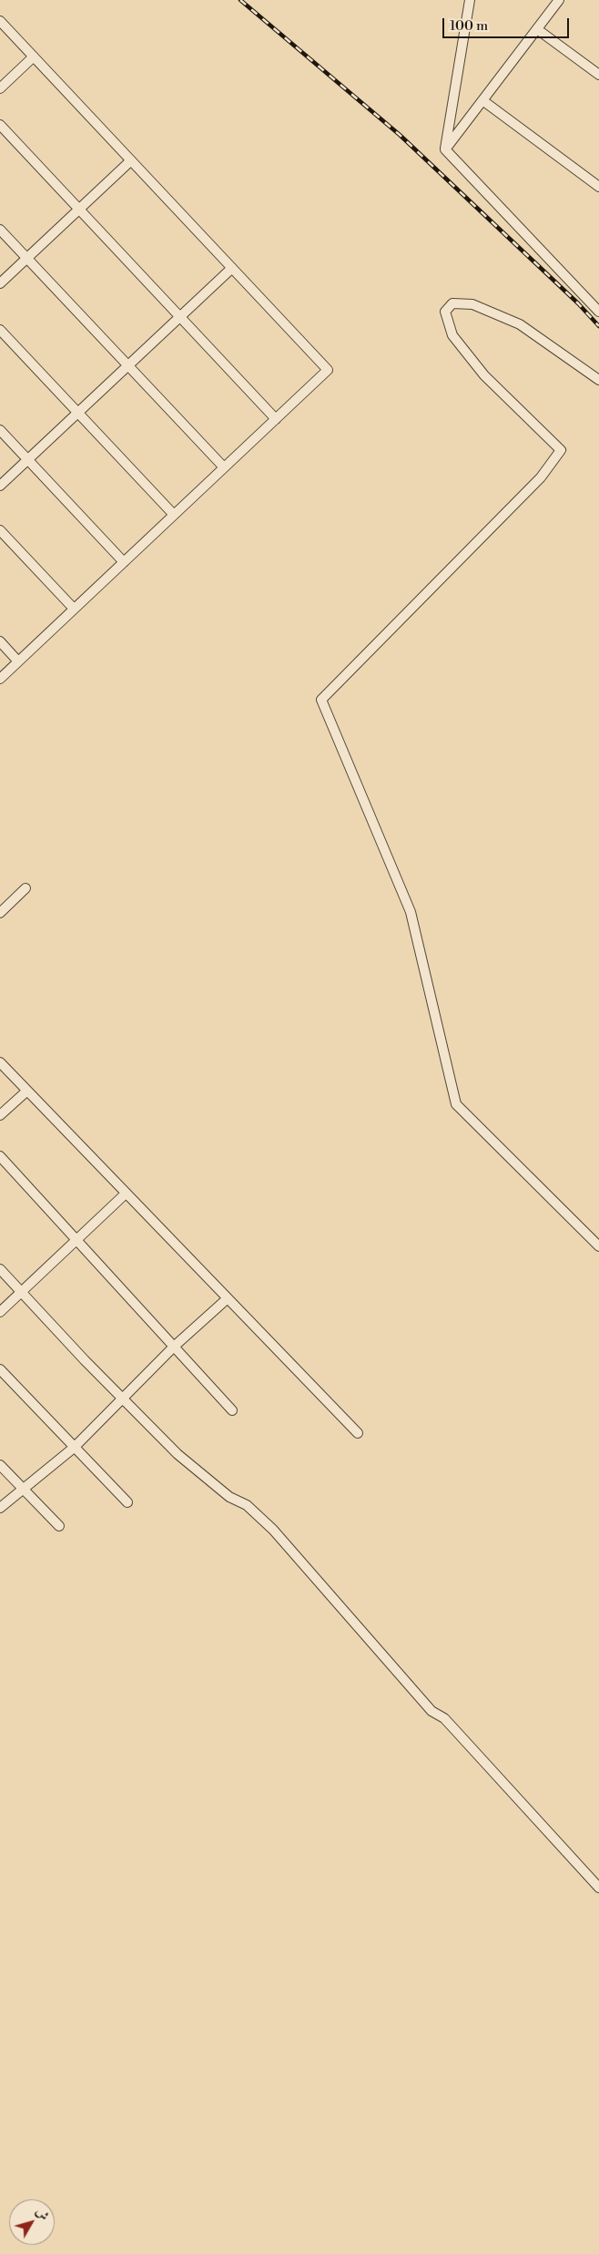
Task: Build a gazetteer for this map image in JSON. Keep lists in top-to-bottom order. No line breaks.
{"scale_bar":"100 m","north":"top right"}
